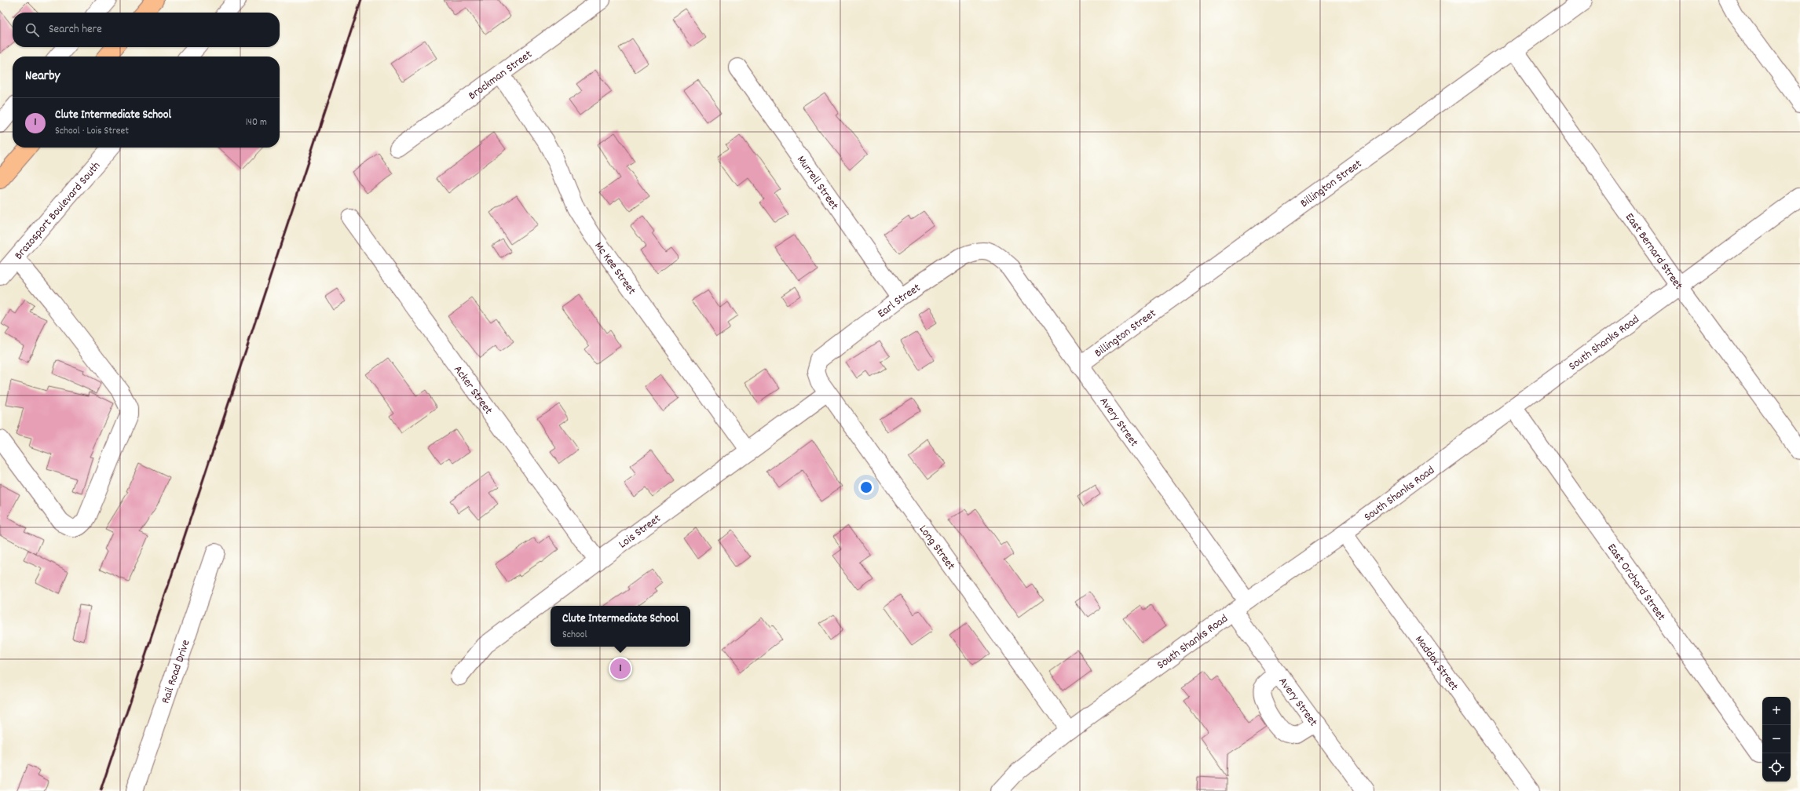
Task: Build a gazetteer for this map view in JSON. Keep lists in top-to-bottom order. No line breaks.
{"streets":{"street":["Brockman Street","Murrell Street","Billington Street","Brazosport Boulevard South","East Bernard Street","Mc Kee Street","Earl Street","South Shanks Road","Acker Street","Avery Street","Lois Street","Long Street","East Orchard Street","Maddox Street","Rail Road Drive"]},"crossings":[["Brockman Street","Mc Kee Street"],["Murrell Street","Earl Street"],["Billington Street","East Bernard Street"],["Billington Street","Avery Street"],["East Bernard Street","South Shanks Road"],["Mc Kee Street","Lois Street"],["Earl Street","Avery Street"],["Earl Street","Long Street"],["South Shanks Road","Avery Street"],["South Shanks Road","Long Street"],["South Shanks Road","East Orchard Street"],["South Shanks Road","Maddox Street"],["Acker Street","Lois Street"],["Lois Street","Long Street"]],"page":{"search":"Search here","heading":"Nearby","list":[{"mark":"1","name":"Clute Intermediate School","note":"School · Lois Street","value":"140 m"}],"popup":["Clute Intermediate School","School"],"pins":"1","map_buttons":["+","−"]}}
